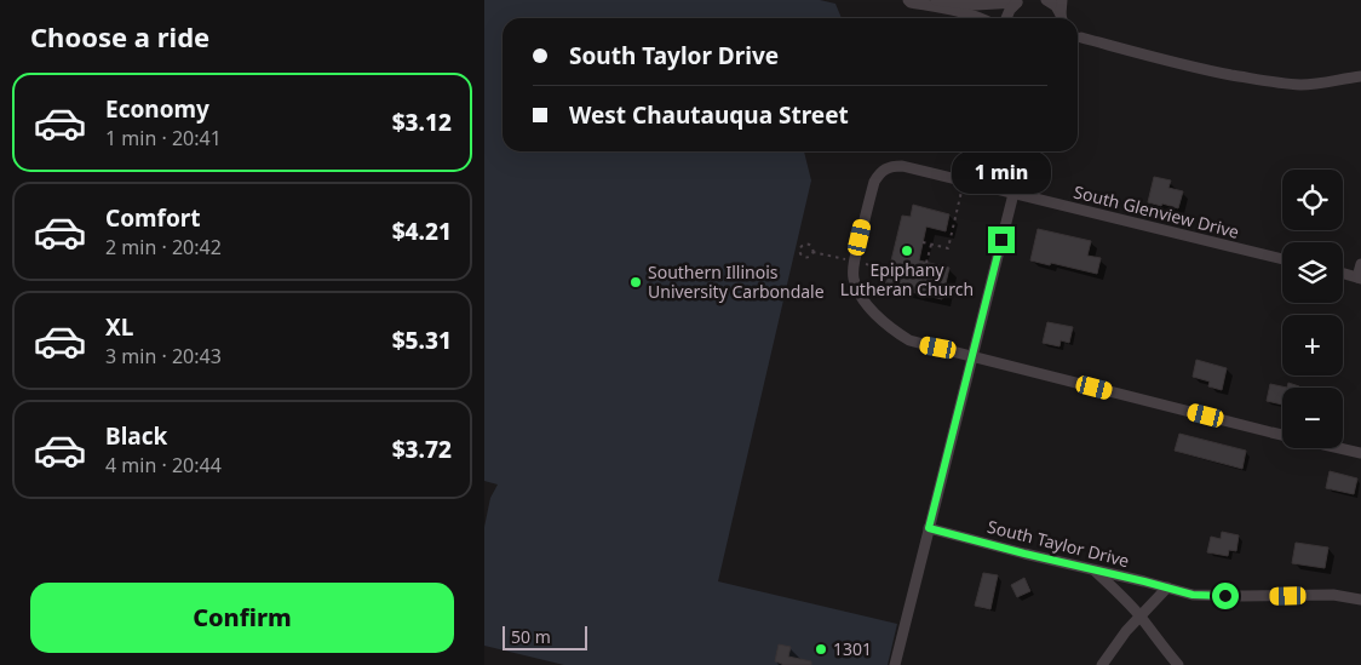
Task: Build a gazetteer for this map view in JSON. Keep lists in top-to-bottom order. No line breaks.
{"streets":{"street":["South Glenview Drive","South Taylor Drive"]},"places":["Epiphany Lutheran Church","Southern Illinois University Carbondale","1301"],"scale_bar":"50 m","page":{"heading":"Choose a ride","banner":["South Taylor Drive","West Chautauqua Street"],"list":[{"name":"Economy","note":"1 min · 20:41","value":"$3.12"},{"name":"Comfort","note":"2 min · 20:42","value":"$4.21"},{"name":"XL","note":"3 min · 20:43","value":"$5.31"},{"name":"Black","note":"4 min · 20:44","value":"$3.72"}],"bubble":"1 min","map_buttons":["+","−"],"buttons":"Confirm","scale":"50 m"}}
